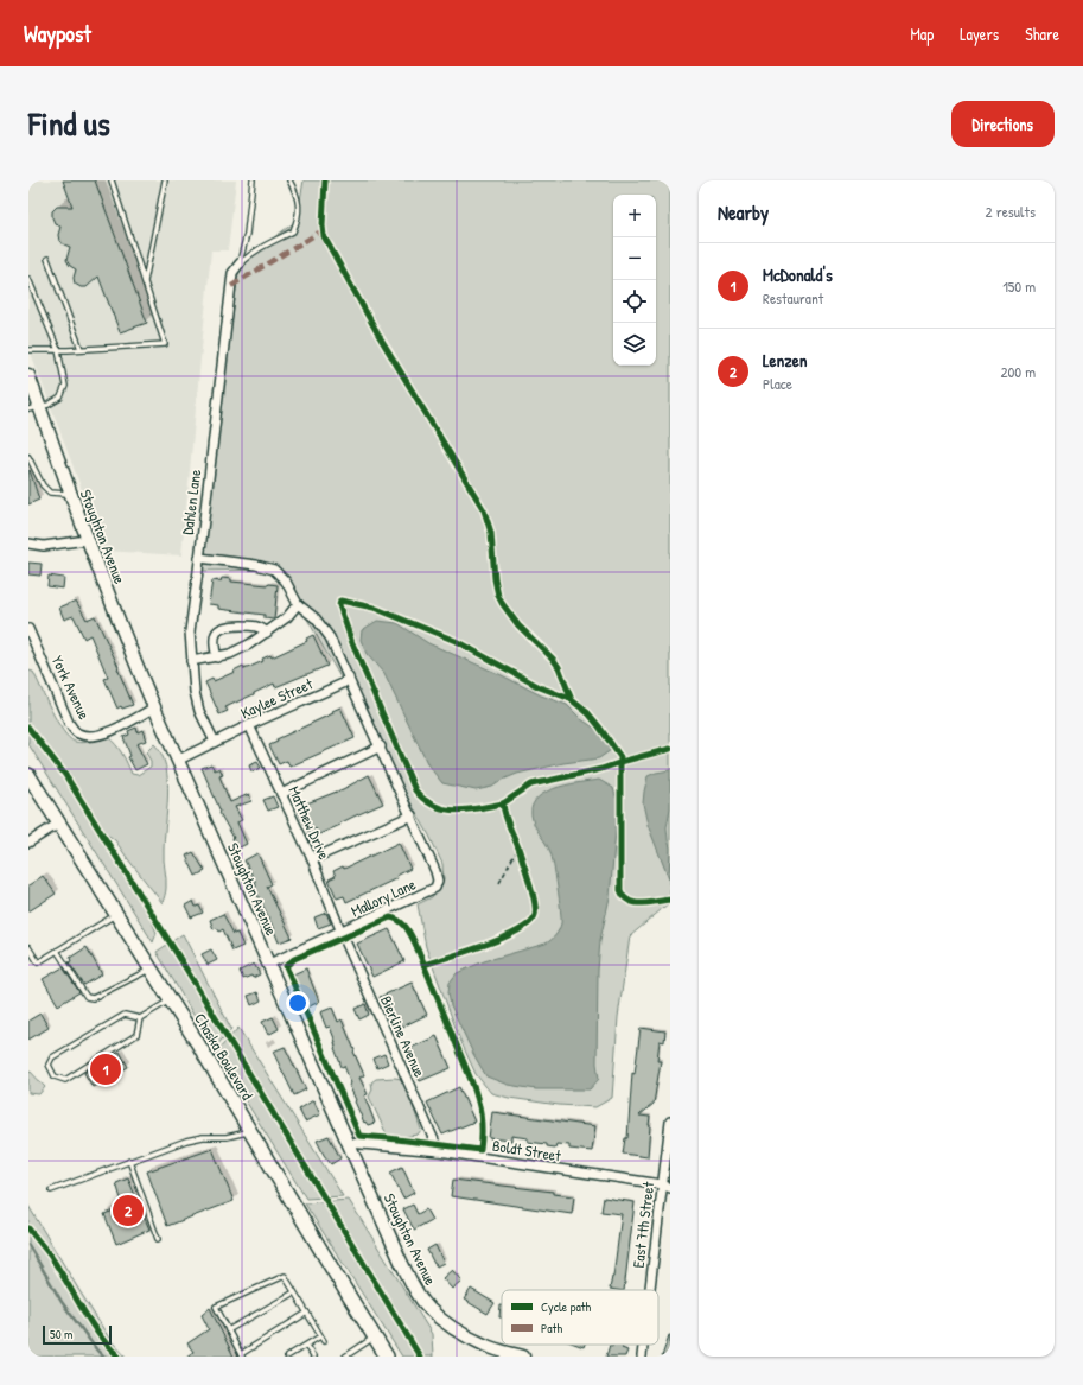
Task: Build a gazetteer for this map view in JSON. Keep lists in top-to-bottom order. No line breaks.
{"streets":{"main road":["Chaska Boulevard"],"street":["Dahlen Lane","Stoughton Avenue","York Avenue","Kaylee Street","Matthew Drive","Mallory Lane","Bierline Avenue","Boldt Street","East 7th Street"]},"crossings":[["Dahlen Lane","Kaylee Street"],["Dahlen Lane","Mallory Lane"],["Stoughton Avenue","York Avenue"],["Stoughton Avenue","Kaylee Street"],["Stoughton Avenue","Boldt Street"],["Kaylee Street","Matthew Drive"],["Kaylee Street","Mallory Lane"],["Matthew Drive","Mallory Lane"],["Matthew Drive","Bierline Avenue"],["Mallory Lane","Bierline Avenue"],["Bierline Avenue","Boldt Street"],["Boldt Street","East 7th Street"]],"legend":["Cycle path","Path"],"scale_bar":"50 m","page":{"header":"Waypost","nav":["Map","Layers","Share"],"title":"Find us","buttons":"Directions","heading":["Nearby","2 results"],"map_buttons":["+","−"],"list":[{"mark":"1","name":"McDonald's","note":"Restaurant","value":"150 m"},{"mark":"2","name":"Lenzen","note":"Place","value":"200 m"}],"pins":["1","2"],"scale":"50 m"}}
